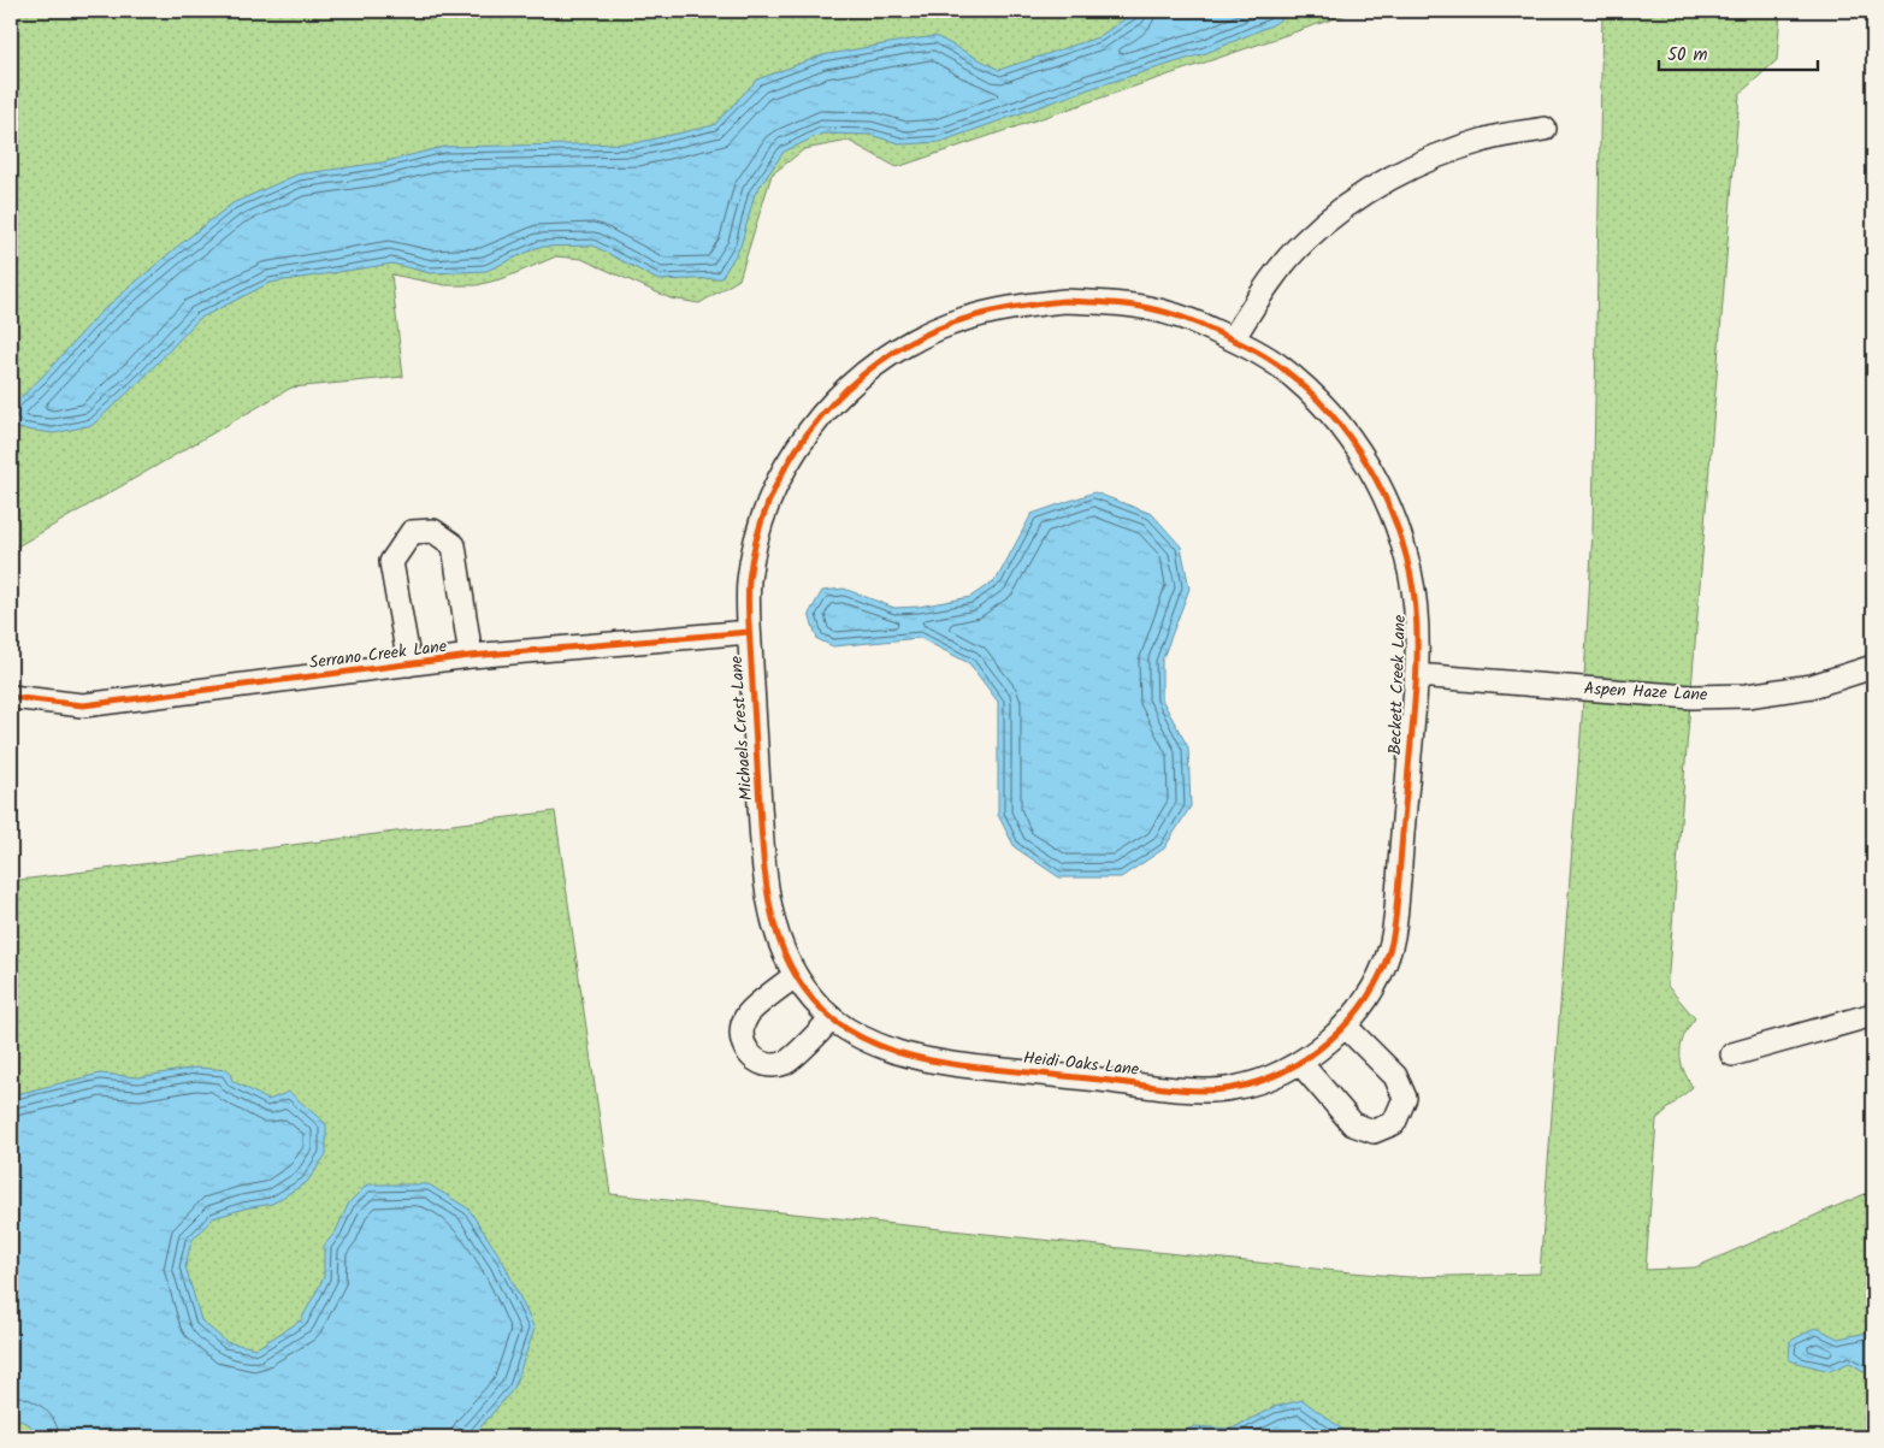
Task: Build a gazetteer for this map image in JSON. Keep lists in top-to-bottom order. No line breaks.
{"streets":{"street":["Serrano Creek Lane","Beckett Creek Lane","Aspen Haze Lane","Michaels Crest Lane","Heidi Oaks Lane"]},"crossings":[["Serrano Creek Lane","Michaels Crest Lane"],["Beckett Creek Lane","Aspen Haze Lane"],["Beckett Creek Lane","Michaels Crest Lane"],["Beckett Creek Lane","Heidi Oaks Lane"],["Michaels Crest Lane","Heidi Oaks Lane"]],"scale_bar":"50 m"}
